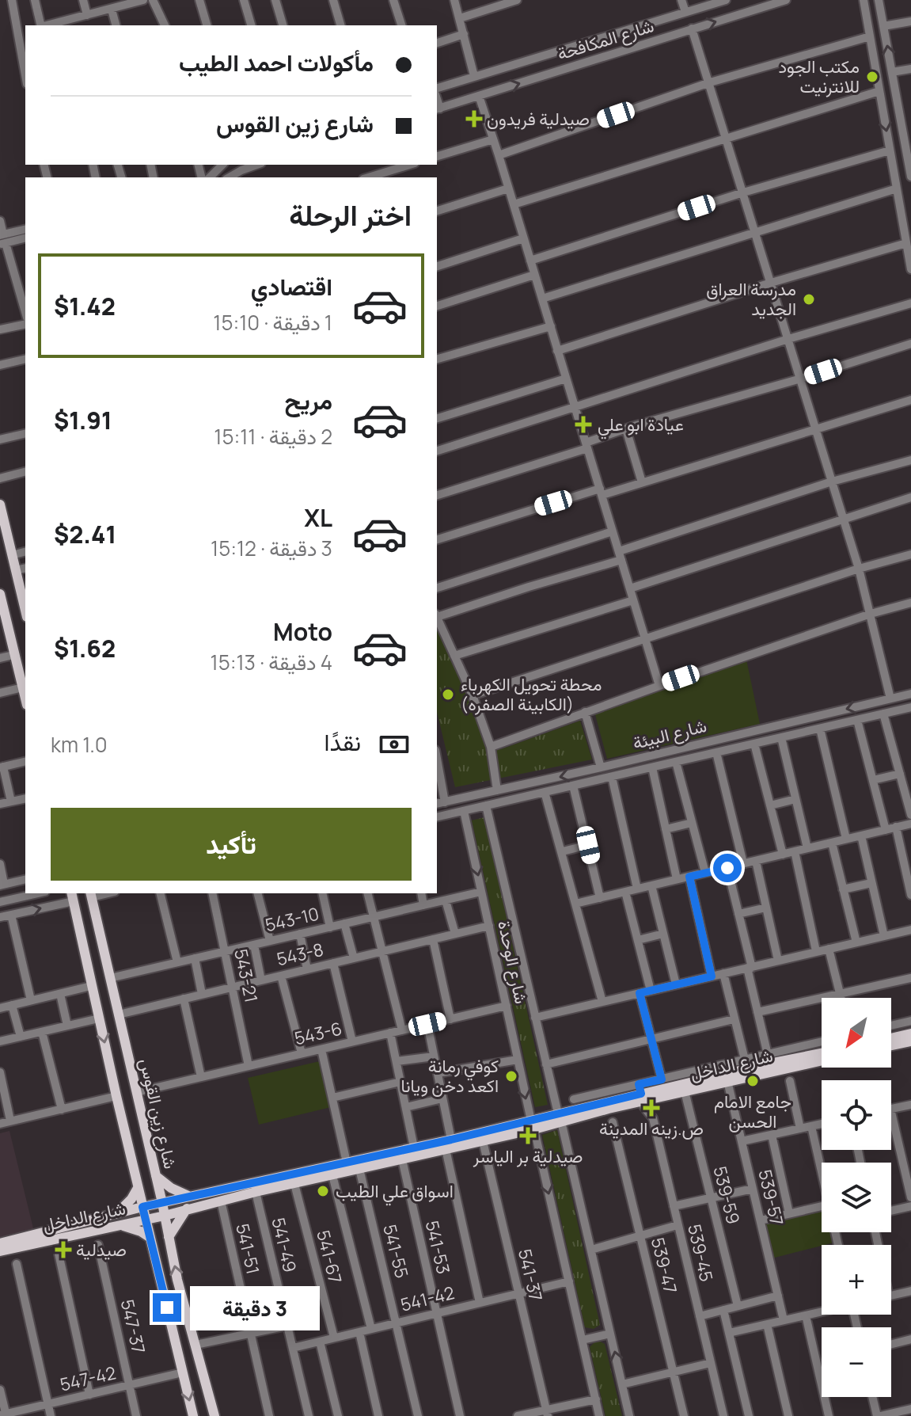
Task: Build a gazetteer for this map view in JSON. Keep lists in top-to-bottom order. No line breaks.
{"streets":{"main road":["شارع الداخل","شارع زين القوس"],"street":["شارع المكافحة","شارع البيئة","543-10","543-8","شارع الوحدة","543-21","543-6","539-59","539-57","541-49","541-53","541-51","541-55","539-45","541-67","539-47","541-37","541-42","547-37","547-42"]},"crossings":[["شارع البيئة","شارع الوحدة"],["543-10","شارع الوحدة"],["543-10","543-21"],["543-10","شارع زين القوس"],["543-8","شارع الوحدة"],["543-8","543-21"],["543-8","شارع زين القوس"],["شارع الوحدة","543-6"],["شارع الوحدة","شارع الداخل"],["شارع الوحدة","541-42"],["543-21","543-6"],["543-6","شارع زين القوس"],["شارع الداخل","شارع زين القوس"],["شارع الداخل","539-59"],["شارع الداخل","539-57"],["شارع الداخل","541-49"],["شارع الداخل","541-53"],["شارع الداخل","541-51"],["شارع الداخل","541-55"],["شارع الداخل","539-45"],["شارع الداخل","541-67"],["شارع الداخل","541-37"],["541-49","541-42"],["541-53","541-42"],["541-55","541-42"],["541-67","541-42"],["541-37","541-42"],["547-37","547-42"]],"places":{"other":["مكتب الجود للانترنيت","مدرسة العراق الجديد","محطة تحويل الكهرباء (الكابينة الصفره)","كوفي رمانة اكعد دخن ويانا","جامع الامام الحسن","اسواق علي الطيب"],"health":["صيدلية فريدون","عيادة ابو علي","ص.زينه المدينة","صيدلية بر الياسر","صيدلية"]},"north":"bottom left","page":{"banner":["مأكولات احمد الطيب","شارع زين القوس"],"heading":"اختر الرحلة","list":[{"name":"اقتصادي","note":"1 دقيقة · 15:10","value":"$1.42"},{"name":"مريح","note":"2 دقيقة · 15:11","value":"$1.91"},{"name":"XL","note":"3 دقيقة · 15:12","value":"$2.41"},{"name":"Moto","note":"4 دقيقة · 15:13","value":"$1.62"}],"pay":["نقدًا","1.0 km"],"buttons":"تأكيد","map_buttons":["+","−"],"bubble":"3 دقيقة"}}
